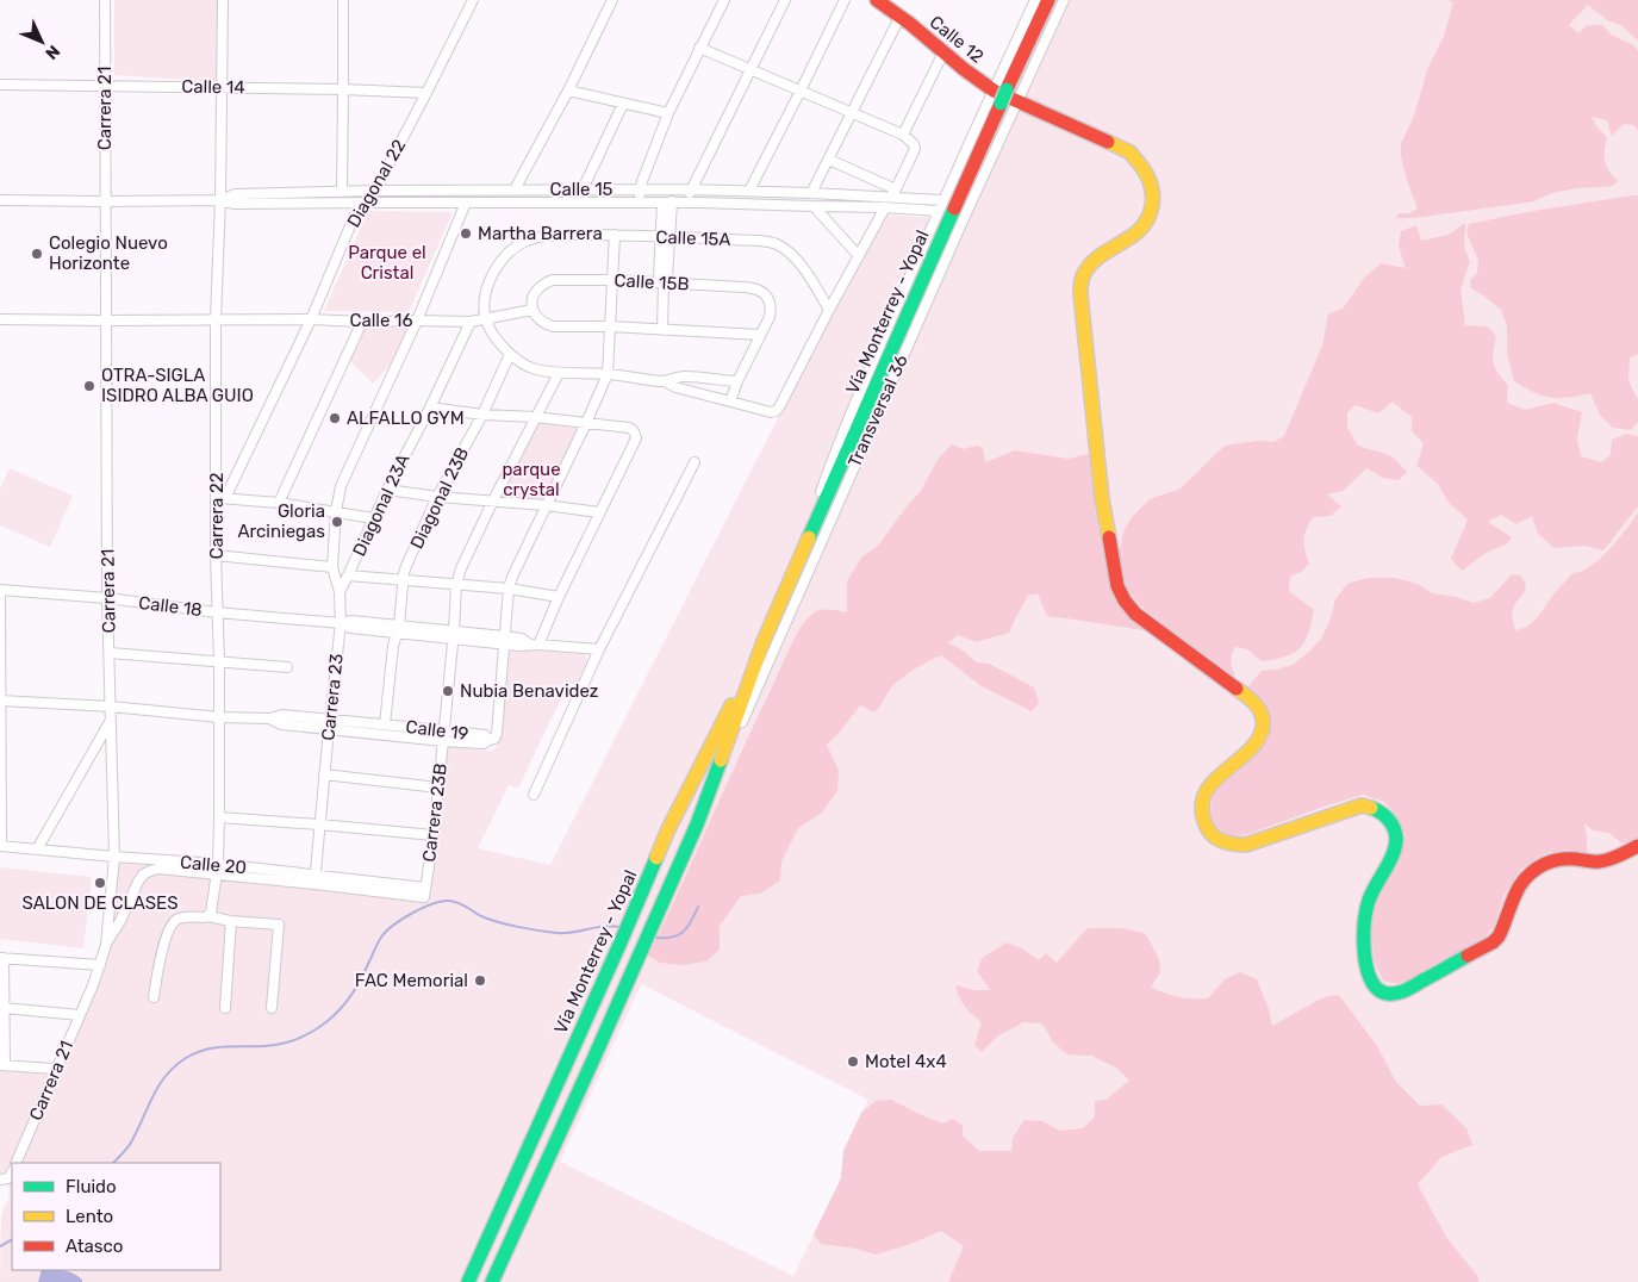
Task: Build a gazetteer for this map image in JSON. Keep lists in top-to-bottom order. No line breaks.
{"streets":{"main road":["Calle 12","Vía Monterrey - Yopal"],"street":["Calle 14","Carrera 21","Diagonal 22","Calle 15","Calle 15A","Calle 15B","Calle 16","Transversal 36","Diagonal 23B","Diagonal 23A","Carrera 22","Calle 18","Carrera 23","Calle 19","Carrera 23B","Calle 20"]},"crossings":[["Calle 12","Vía Monterrey - Yopal"],["Calle 12","Transversal 36"],["Calle 14","Carrera 21"],["Calle 14","Diagonal 22"],["Calle 14","Carrera 22"],["Carrera 21","Calle 15"],["Carrera 21","Calle 16"],["Carrera 21","Calle 18"],["Carrera 21","Calle 19"],["Carrera 21","Calle 20"],["Diagonal 22","Calle 15"],["Diagonal 22","Calle 16"],["Diagonal 22","Carrera 22"],["Calle 15","Transversal 36"],["Calle 15","Carrera 22"],["Calle 15","Carrera 23"],["Calle 15A","Calle 16"],["Calle 15B","Calle 16"],["Vía Monterrey - Yopal","Transversal 36"],["Calle 16","Diagonal 23A"],["Calle 16","Carrera 22"],["Calle 16","Carrera 23"],["Diagonal 23B","Calle 18"],["Diagonal 23B","Calle 19"],["Diagonal 23A","Carrera 23"],["Carrera 22","Calle 18"],["Carrera 22","Calle 19"],["Carrera 22","Calle 20"],["Calle 18","Carrera 23"],["Calle 18","Carrera 23B"],["Carrera 23","Calle 19"],["Carrera 23","Calle 20"],["Calle 19","Carrera 23B"],["Carrera 23B","Calle 20"]],"parks":["Parque el Cristal","parque crystal"],"places":["Martha Barrera","Colegio Nuevo Horizonte","OTRA-SIGLA ISIDRO ALBA GUIO","ALFALLO GYM","Gloria Arciniegas","Nubia Benavidez","SALON DE CLASES","FAC Memorial","Motel 4x4"],"legend":["Fluido","Lento","Atasco"],"north":"bottom right"}
